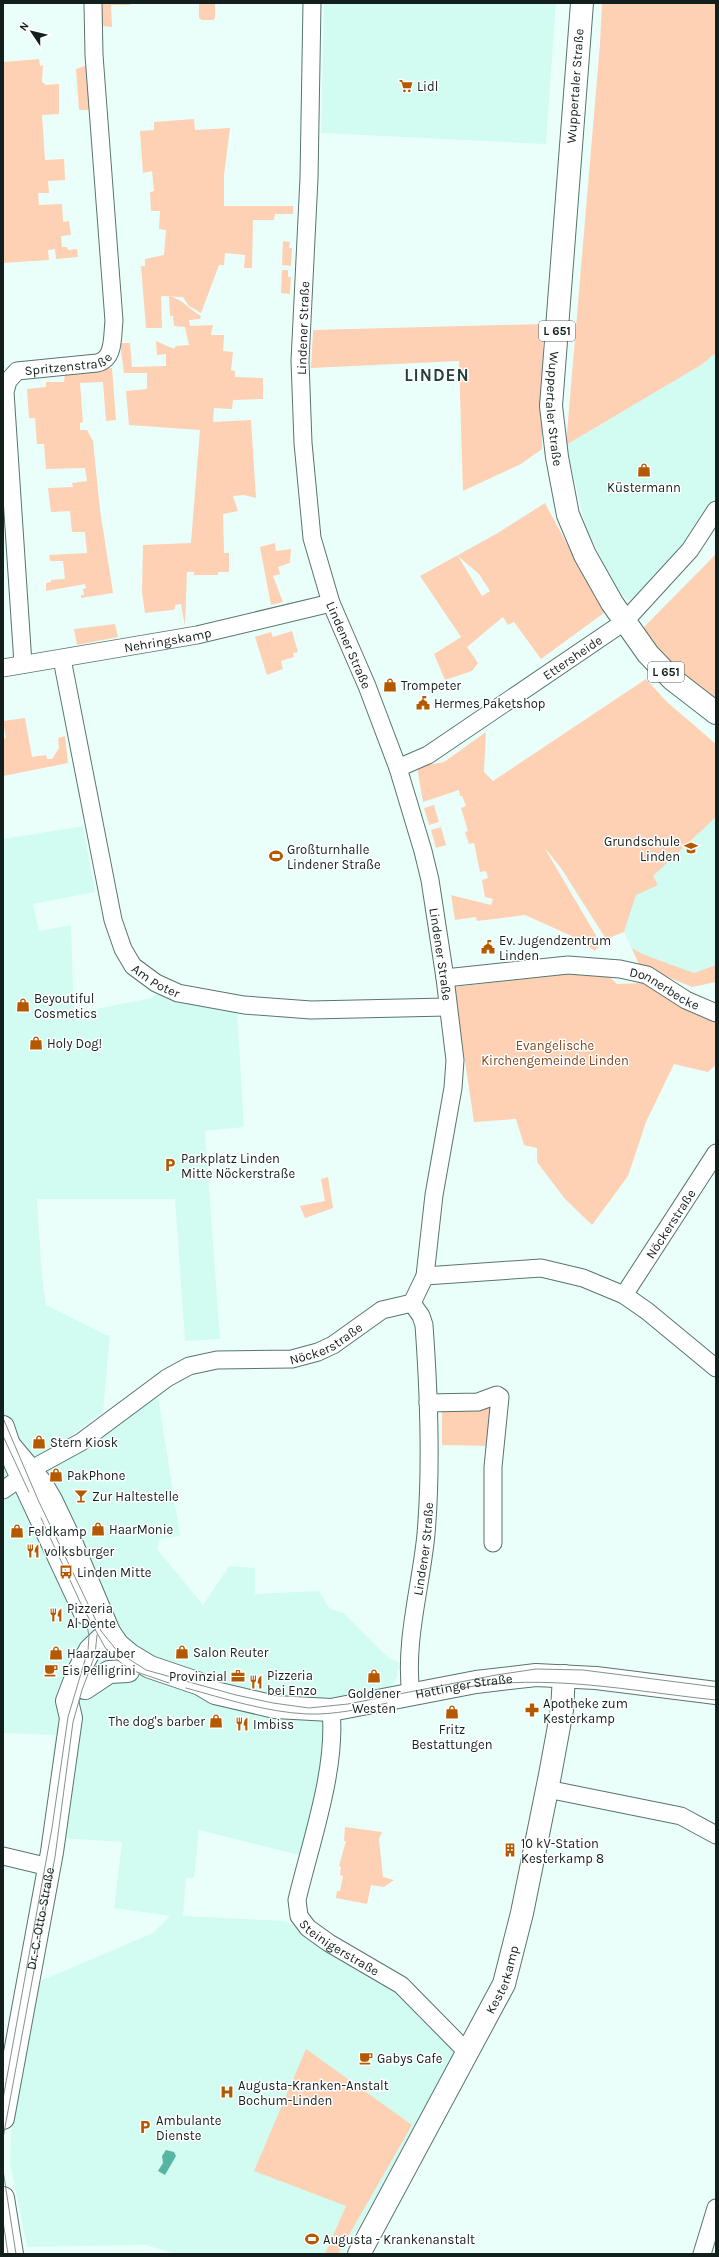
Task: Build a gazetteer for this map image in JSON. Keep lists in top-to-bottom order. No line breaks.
{"streets":{"street":["Wuppertaler Straße","Lindener Straße","L 651","Spritzenstraße","Nehringskamp","Ettersheide","Am Poter","Donnerbecke","Nöckerstraße","Hattinger Straße","Dr.-C.-Otto-Straße","Steinigerstraße","Kesterkamp"]},"crossings":[["Wuppertaler Straße","Ettersheide"],["Lindener Straße","Nehringskamp"],["Lindener Straße","Ettersheide"],["Lindener Straße","Am Poter"],["Lindener Straße","Donnerbecke"],["Lindener Straße","Nöckerstraße"],["Lindener Straße","Hattinger Straße"],["Spritzenstraße","Nehringskamp"],["Nehringskamp","Am Poter"],["Nöckerstraße","Hattinger Straße"],["Hattinger Straße","Dr.-C.-Otto-Straße"],["Hattinger Straße","Steinigerstraße"],["Hattinger Straße","Kesterkamp"],["Steinigerstraße","Kesterkamp"]],"districts":["LINDEN"],"parks":["Evangelische Kirchengemeinde Linden"],"places":{"supermarket":["Lidl"],"shop":["Küstermann","Trompeter","Beyoutiful Cosmetics","Holy Dog!","Stern Kiosk","PakPhone","HaarMonie","Feldkamp","Salon Reuter","Haarzauber","Goldener Westen","Fritz Bestattungen","The dog's barber"],"public building":["Hermes Paketshop","Ev. Jugendzentrum Linden"],"school or university":["Grundschule Linden"],"sports":["Großturnhalle Lindener Straße","Augusta - Krankenanstalt"],"parking":["Parkplatz Linden Mitte Nöckerstraße","Ambulante Dienste"],"bar":["Zur Haltestelle"],"restaurant":["volksburger","Pizzeria Al Dente","Pizzeria bei Enzo","Imbiss"],"bus stop":["Linden Mitte"],"cafe":["Eis Pelligrini","Gabys Cafe"],"office":["Provinzial"],"pharmacy":["Apotheke zum Kesterkamp"],"building":["10 kV-Station Kesterkamp 8"],"hospital":["Augusta-Kranken-Anstalt Bochum-Linden"]},"north":"top left"}
